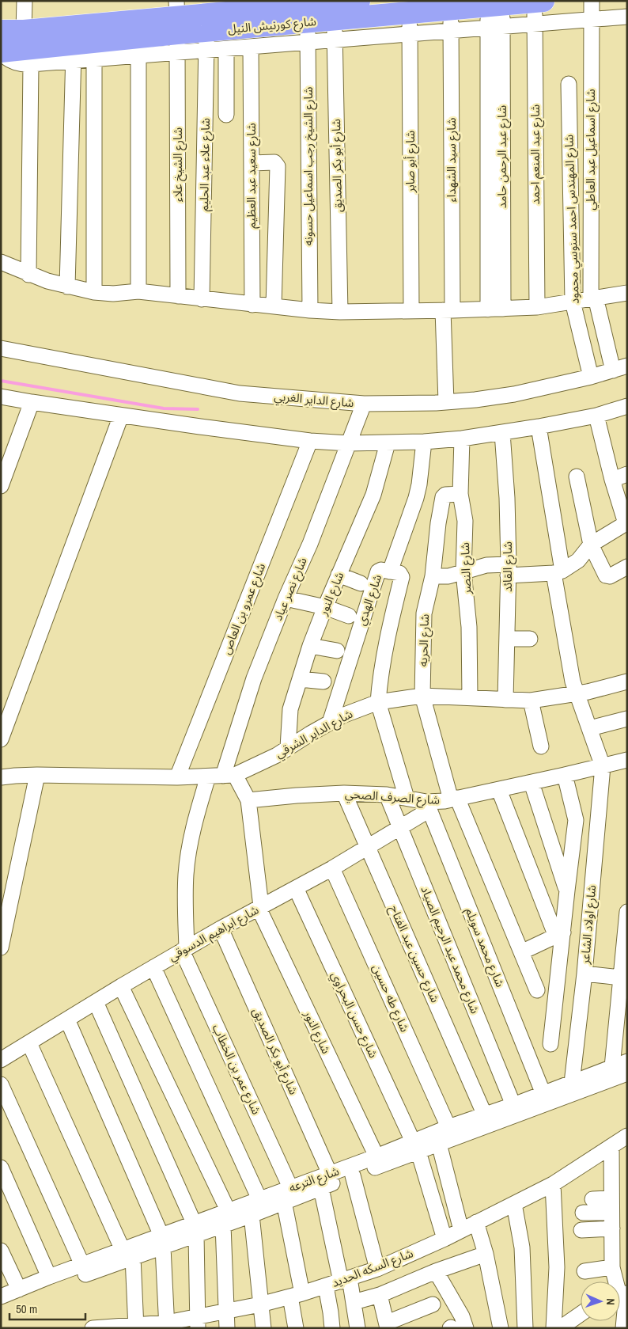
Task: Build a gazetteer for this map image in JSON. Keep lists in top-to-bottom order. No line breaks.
{"streets":{"highway":["شارع كورنيش النيل"],"street":["شارع اسماعيل عبد العاطي","شارع عبد المنعم احمد","شارع عبد الرحمن حامد","شارع سيد الشهداء","شارع أبو صابر","شارع الشيخ علاء","شارع علاء عبد الحليم","شارع أبو بكر الصديق","شارع الشيخ رجب اسماعيل حسونه","شارع سعيد عبد العظيم","شارع المهندس احمد سنوسي محمود","شارع الداير الغربي","شارع القائد","شارع النصر","شارع نصر عياد","شارع النور","شارع الهدي","شارع عمرو بن العاص","شارع الحريه","شارع الداير الشرقي","شارع الصرف الصحي","شارع اولاد الشاعر","شارع ابراهيم الدسوقي","شارع محمد سويلم","شارع محمد عبد الرحيم الصياد","شارع حسين عبد الفتاح","شارع طه حسين","شارع حسن البحراوي","شارع عمر بن الخطاب","شارع الترعه","شارع السكه الحديد"]},"crossings":[["شارع كورنيش النيل","شارع عبد المنعم احمد"],["شارع كورنيش النيل","شارع عبد الرحمن حامد"],["شارع كورنيش النيل","شارع سيد الشهداء"],["شارع كورنيش النيل","شارع أبو صابر"],["شارع كورنيش النيل","شارع الشيخ علاء"],["شارع كورنيش النيل","شارع علاء عبد الحليم"],["شارع كورنيش النيل","شارع أبو بكر الصديق"],["شارع كورنيش النيل","شارع الشيخ رجب اسماعيل حسونه"],["شارع اسماعيل عبد العاطي","شارع الداير الغربي"],["شارع سيد الشهداء","شارع الداير الغربي"],["شارع أبو بكر الصديق","شارع ابراهيم الدسوقي"],["شارع أبو بكر الصديق","شارع الترعه"],["شارع المهندس احمد سنوسي محمود","شارع الداير الغربي"],["شارع الداير الغربي","شارع نصر عياد"],["شارع القائد","شارع الداير الشرقي"],["شارع النصر","شارع الحريه"],["شارع النصر","شارع الداير الشرقي"],["شارع نصر عياد","شارع الداير الشرقي"],["شارع النور","شارع الداير الشرقي"],["شارع النور","شارع الصرف الصحي"],["شارع النور","شارع ابراهيم الدسوقي"],["شارع النور","شارع الترعه"],["شارع الهدي","شارع الداير الشرقي"],["شارع عمرو بن العاص","شارع الداير الشرقي"],["شارع الحريه","شارع الداير الشرقي"],["شارع الحريه","شارع الصرف الصحي"],["شارع الصرف الصحي","شارع اولاد الشاعر"],["شارع الصرف الصحي","شارع ابراهيم الدسوقي"],["شارع الصرف الصحي","شارع محمد سويلم"],["شارع الصرف الصحي","شارع محمد عبد الرحيم الصياد"],["شارع الصرف الصحي","شارع حسين عبد الفتاح"],["شارع اولاد الشاعر","شارع الترعه"],["شارع ابراهيم الدسوقي","شارع محمد سويلم"],["شارع ابراهيم الدسوقي","شارع محمد عبد الرحيم الصياد"],["شارع ابراهيم الدسوقي","شارع حسين عبد الفتاح"],["شارع ابراهيم الدسوقي","شارع طه حسين"],["شارع ابراهيم الدسوقي","شارع حسن البحراوي"],["شارع ابراهيم الدسوقي","شارع عمر بن الخطاب"],["شارع محمد سويلم","شارع الترعه"],["شارع محمد عبد الرحيم الصياد","شارع الترعه"],["شارع حسين عبد الفتاح","شارع الترعه"],["شارع طه حسين","شارع الترعه"],["شارع حسن البحراوي","شارع الترعه"],["شارع حسن البحراوي","شارع السكه الحديد"],["شارع عمر بن الخطاب","شارع الترعه"]],"scale_bar":"50 m","north":"right"}
